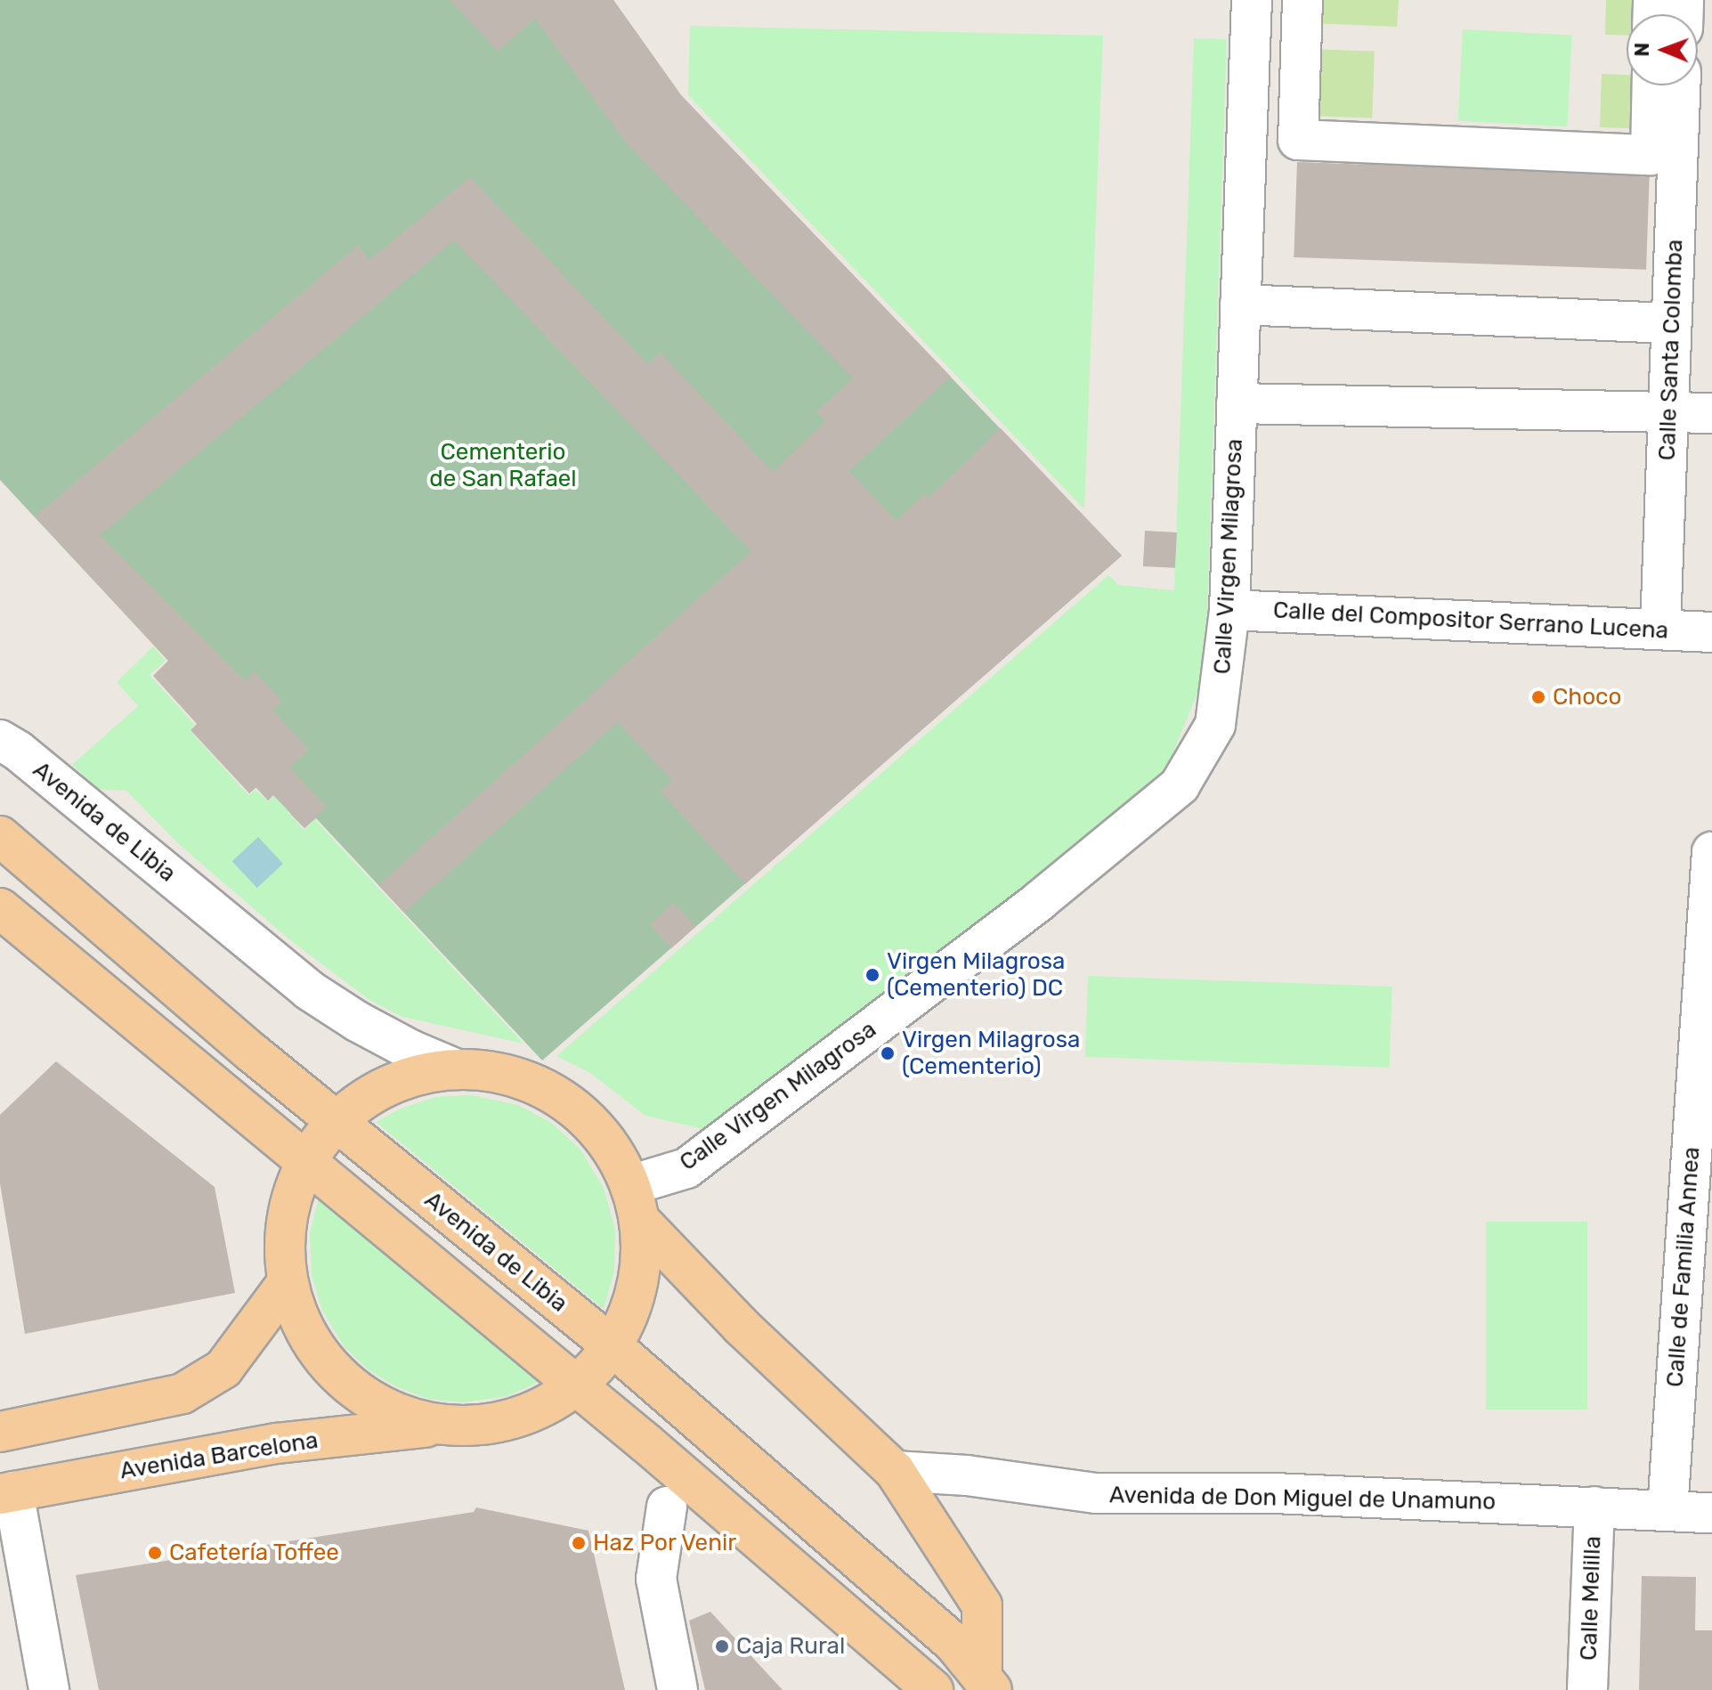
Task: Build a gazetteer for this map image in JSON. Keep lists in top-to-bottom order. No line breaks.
{"streets":{"main road":["Avenida de Libia","Avenida Barcelona"],"street":["Calle Santa Colomba","Calle Virgen Milagrosa","Calle del Compositor Serrano Lucena","Calle de Familia Annea","Avenida de Don Miguel de Unamuno","Calle Melilla"]},"crossings":[["Calle Santa Colomba","Calle del Compositor Serrano Lucena"],["Calle Virgen Milagrosa","Calle del Compositor Serrano Lucena"],["Calle Virgen Milagrosa","Avenida de Libia"],["Avenida de Libia","Avenida de Don Miguel de Unamuno"],["Calle de Familia Annea","Avenida de Don Miguel de Unamuno"],["Avenida de Don Miguel de Unamuno","Calle Melilla"]],"parks":["Cementerio de San Rafael"],"places":["Choco","Virgen Milagrosa (Cementerio) DC","Virgen Milagrosa (Cementerio)","Haz Por Venir","Cafetería Toffee","Caja Rural"],"north":"left"}
